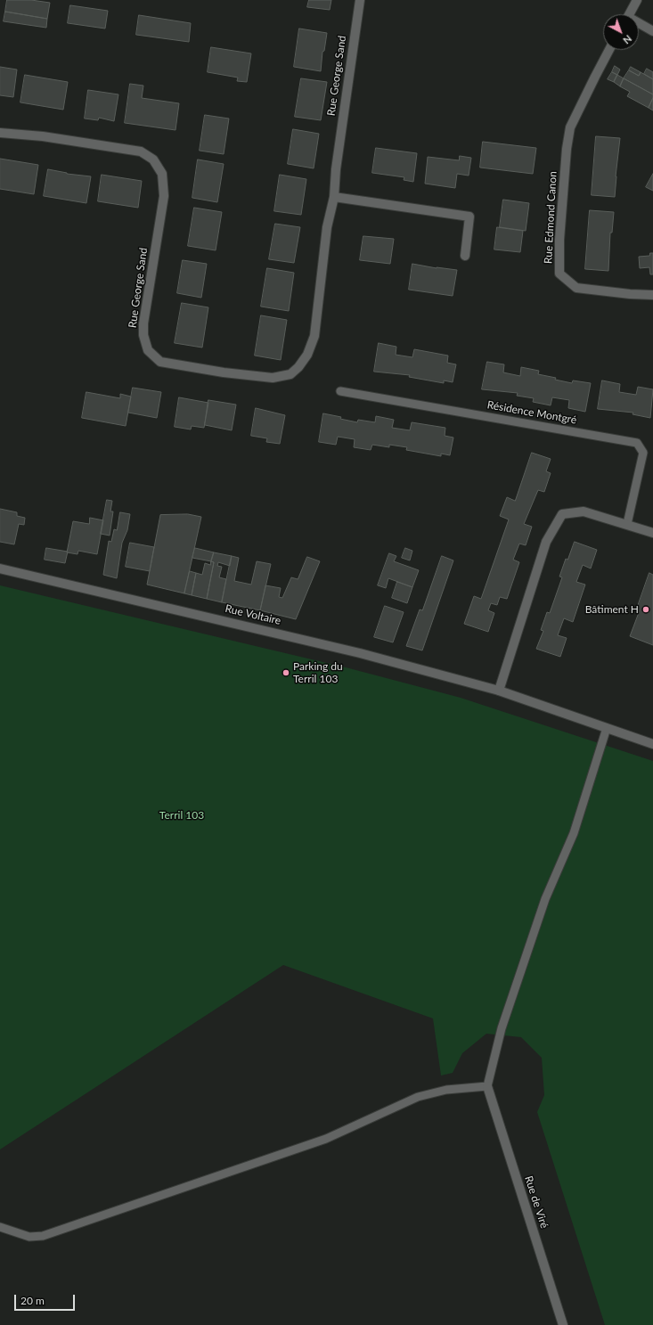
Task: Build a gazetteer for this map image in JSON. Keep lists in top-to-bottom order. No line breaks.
{"streets":{"street":["Rue George Sand","Rue Edmond Canon","Rue Voltaire","Rue de Viré"],"lane":["Résidence Montgré"]},"parks":["Terril 103"],"places":["Bâtiment H","Parking du Terril 103"],"scale_bar":"20 m","north":"bottom right"}
